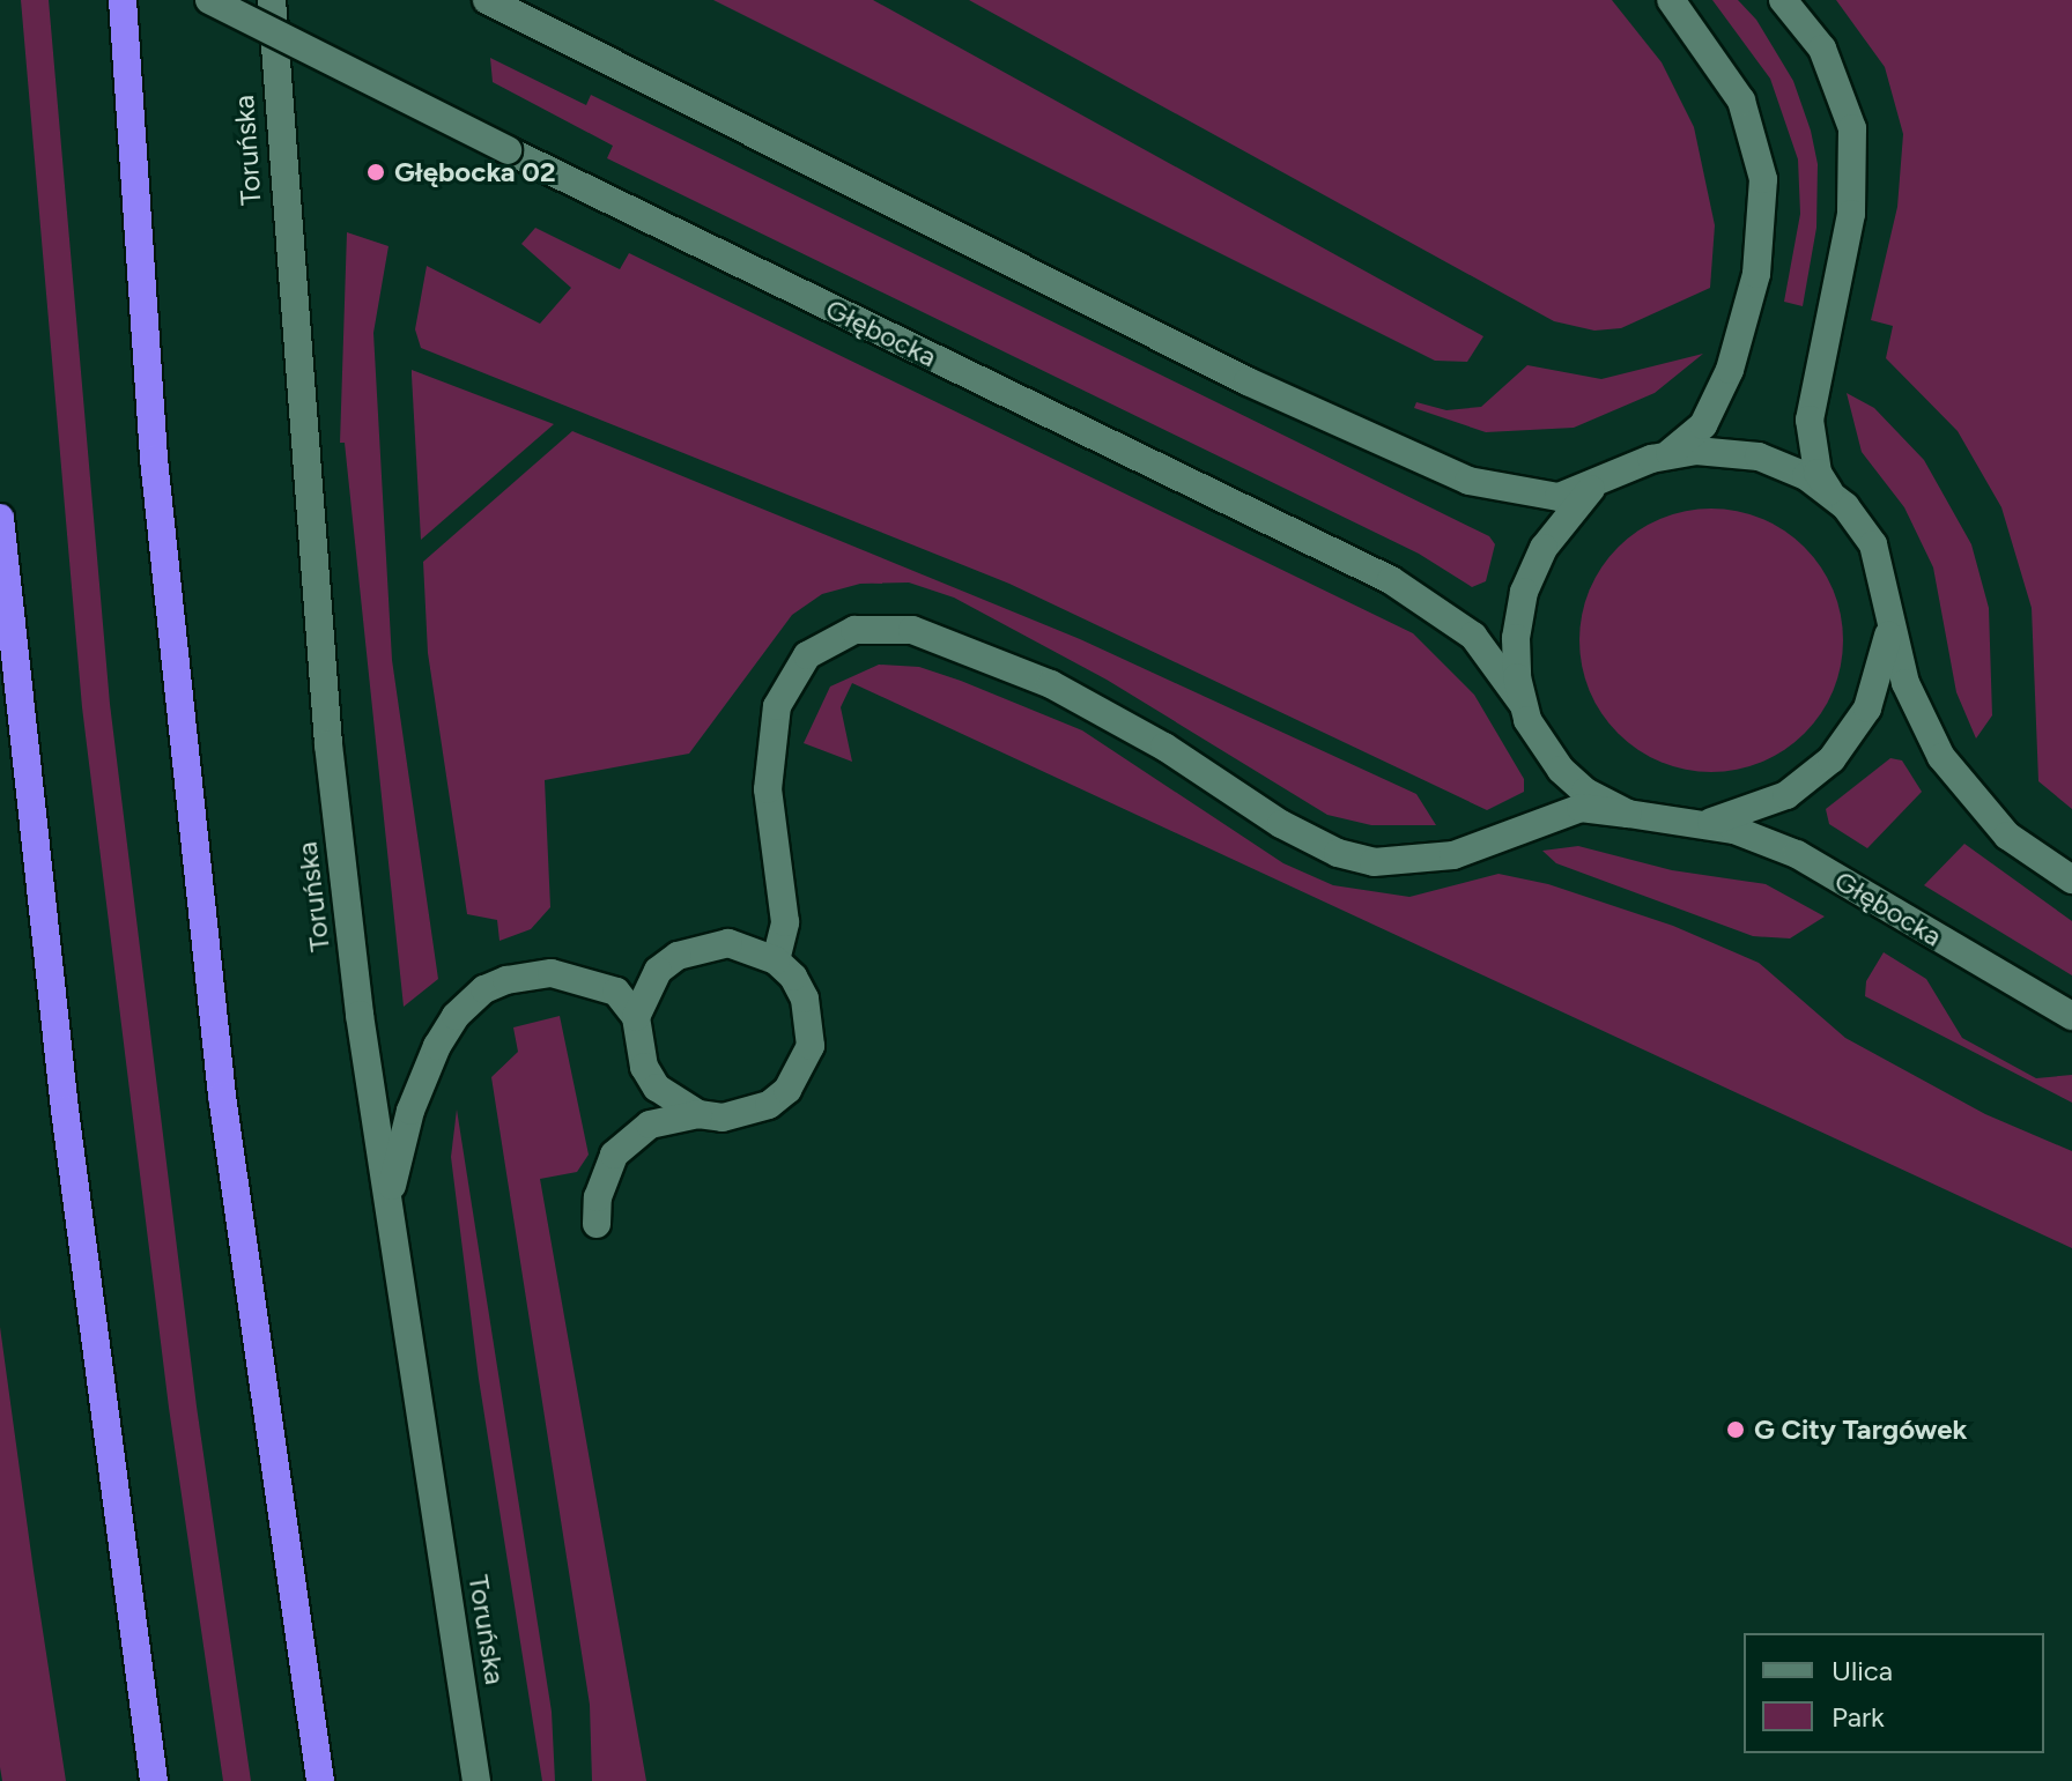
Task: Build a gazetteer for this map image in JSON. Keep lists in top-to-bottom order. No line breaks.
{"streets":{"street":["Toruńska","Głębocka"]},"places":["Głębocka 02","G City Targówek"],"legend":["Ulica","Park"]}
